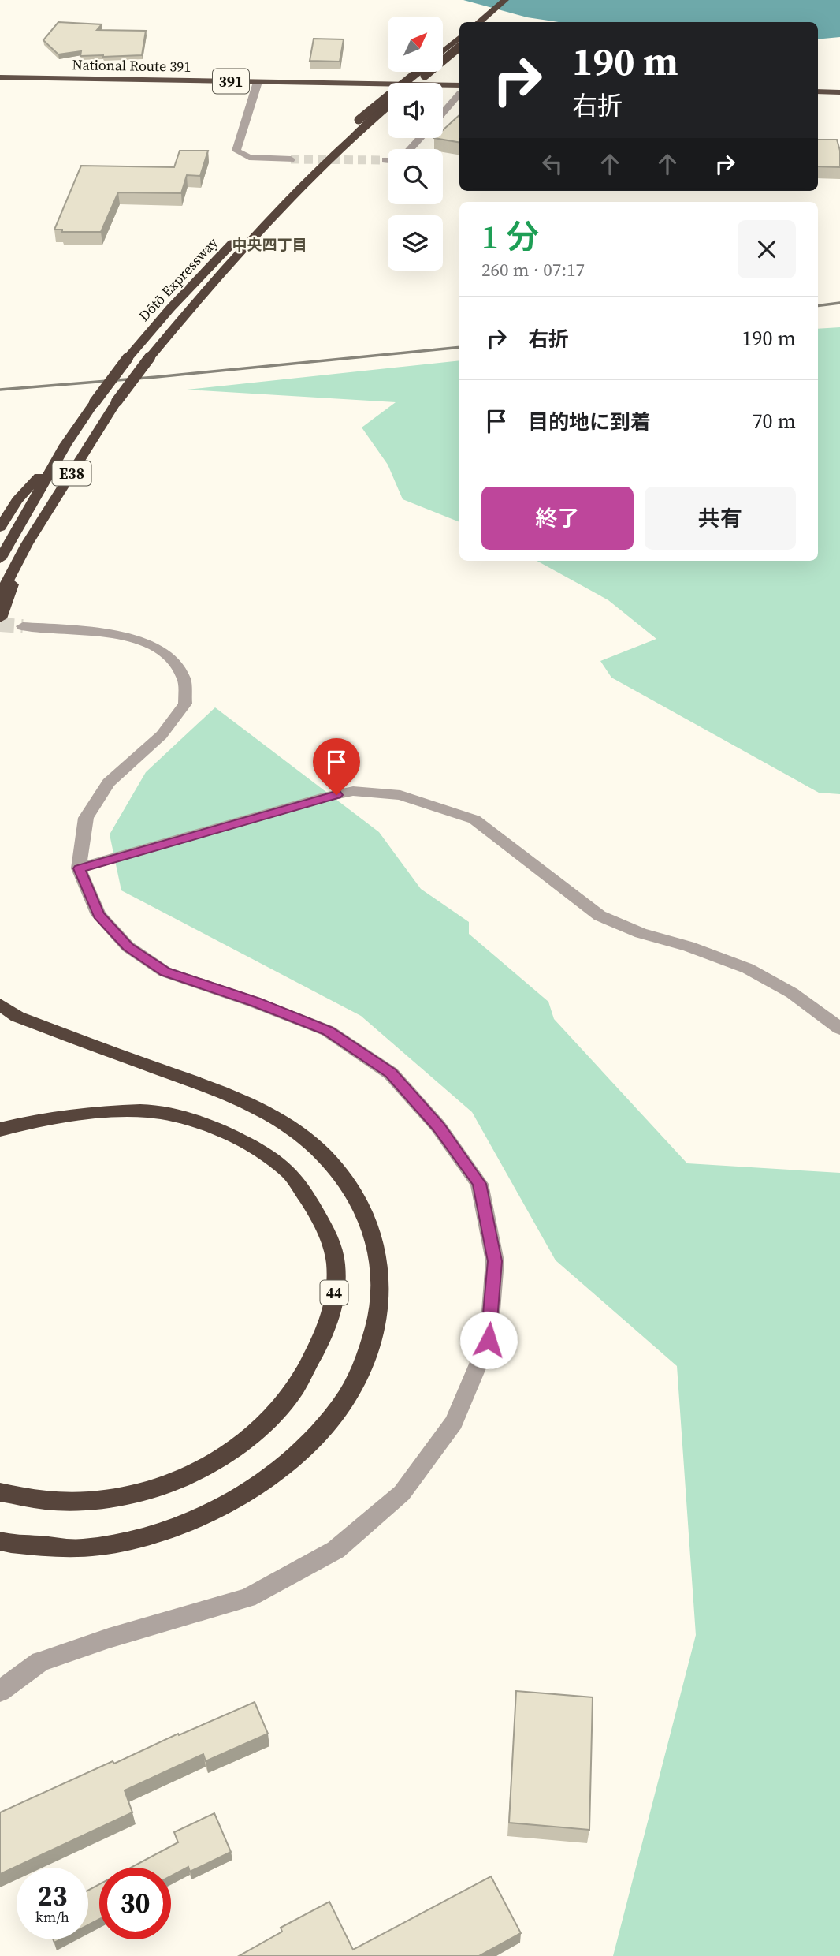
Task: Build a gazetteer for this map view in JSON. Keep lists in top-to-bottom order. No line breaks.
{"streets":{"highway":["National Route 391","391","Dōtō Expressway","E38","44"]},"crossings":[["National Route 391","391"]],"districts":["中央四丁目"],"north":"top right","page":{"turn":["190 m","右折"],"heading":["1 分","260 m · 07:17"],"list":[{"name":"右折","value":"190 m"},{"name":"目的地に到着","value":"70 m"}],"buttons":["終了","共有"],"speed":"23 km/h","limit":"30"}}
